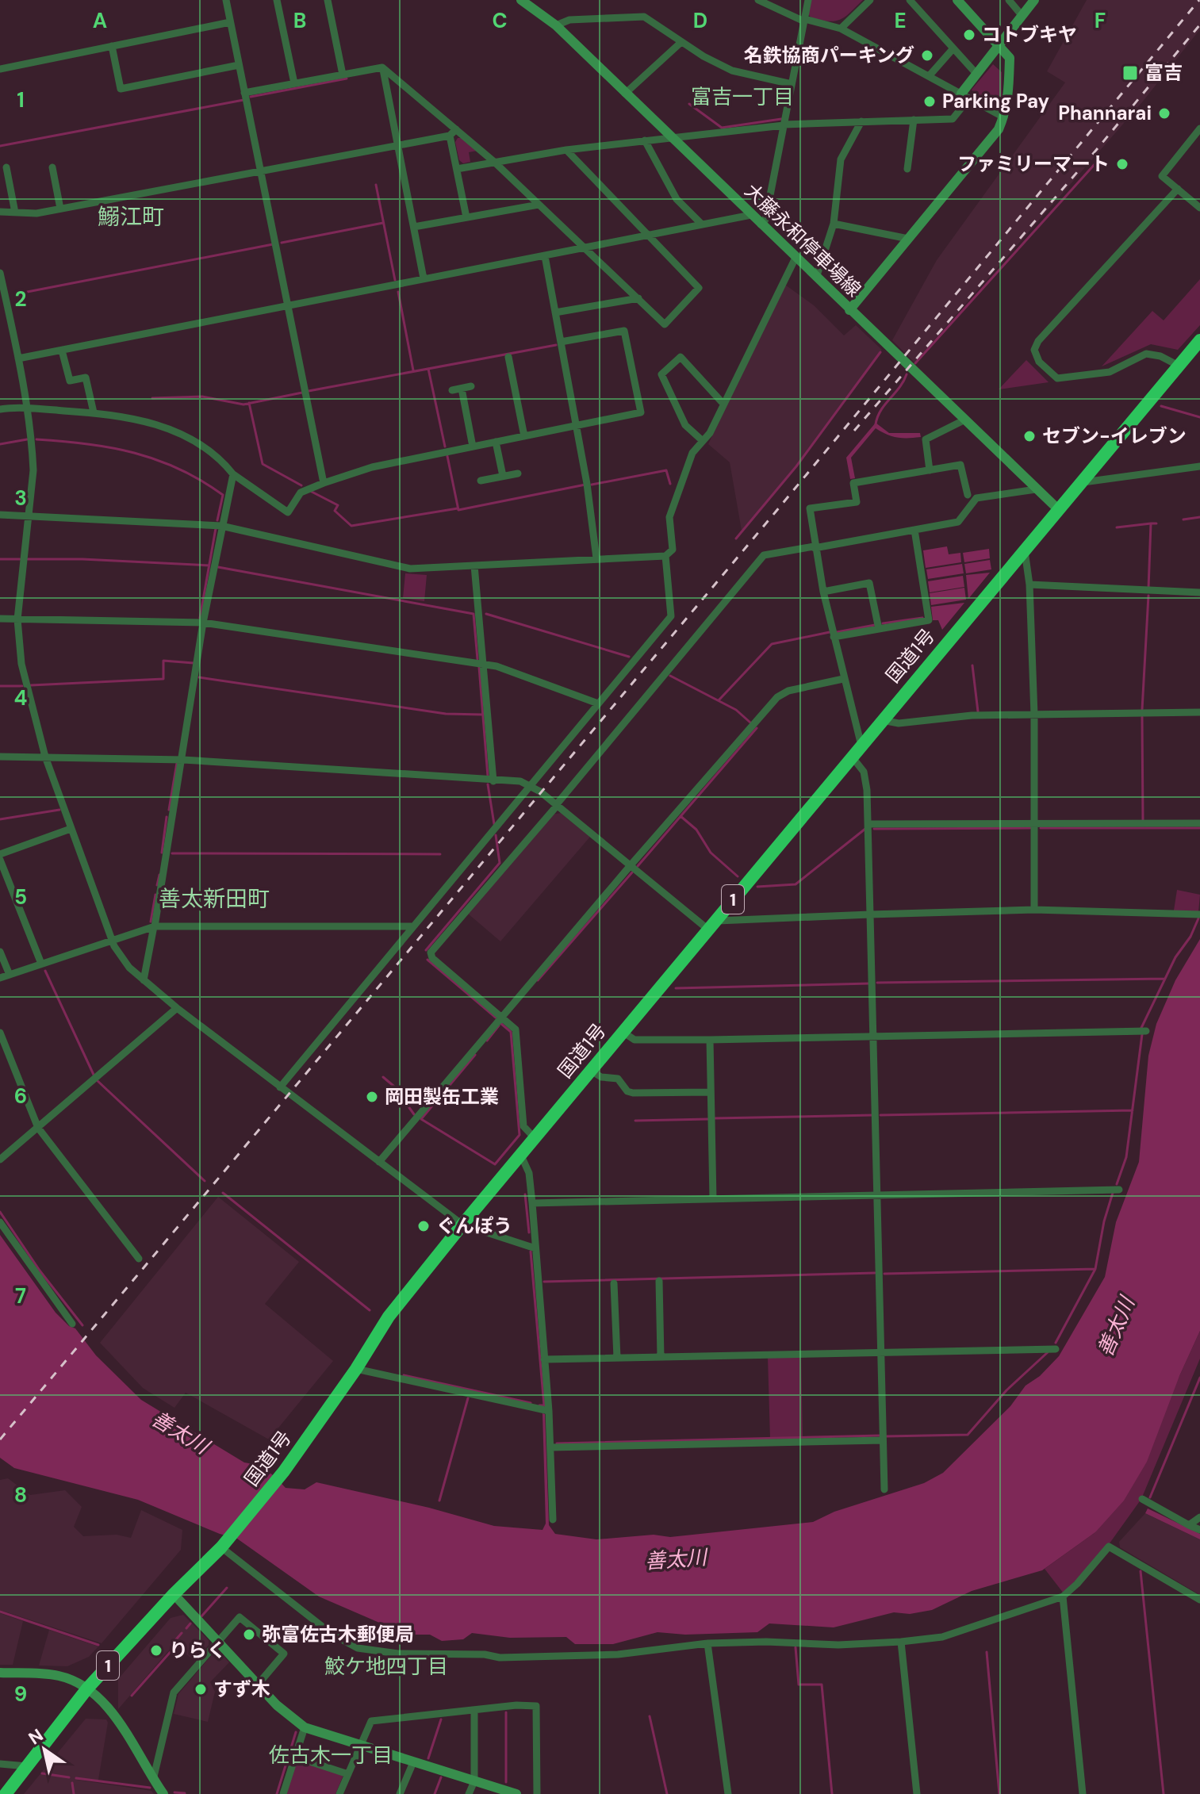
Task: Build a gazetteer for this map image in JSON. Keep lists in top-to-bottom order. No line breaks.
{"streets":{"highway":["国道1号","1"],"main road":["大藤永和停車場線"]},"crossings":[["大藤永和停車場線","国道1号"]],"districts":["富吉一丁目","鰯江町","善太新田町","鮫ケ地四丁目","佐古木一丁目"],"water":["善太川"],"places":{"other":["コトブキヤ","名鉄協商パーキング","Parking Pay","Phannarai","ファミリーマート","セブン-イレブン","岡田製缶工業","ぐんぽう","弥富佐古木郵便局","りらく","すず木"],"transit":["富吉"]},"north":"top left","grid":{"columns":["A","B","C","D","E","F"],"rows":["1","2","3","4","5","6","7","8","9"]}}
